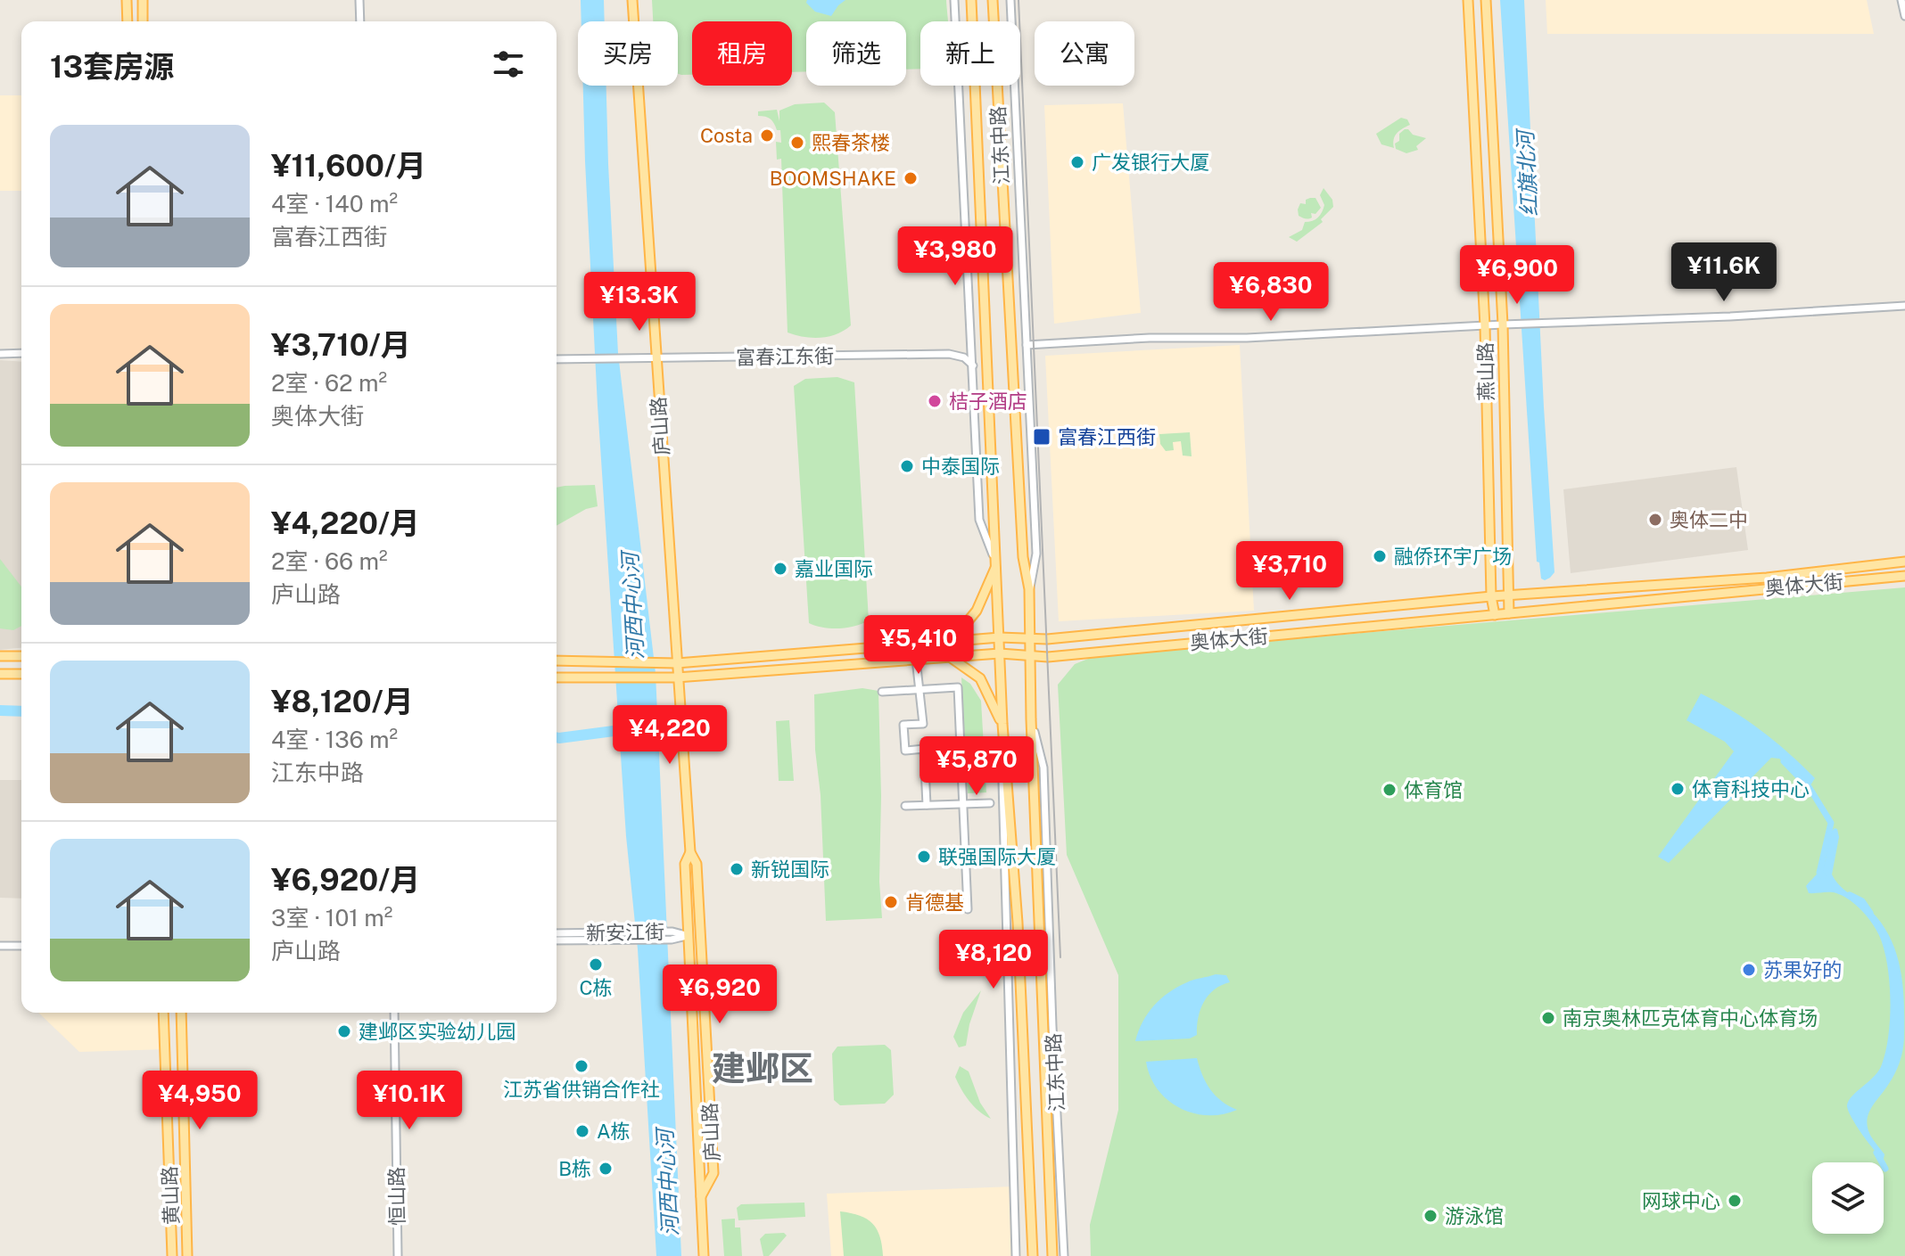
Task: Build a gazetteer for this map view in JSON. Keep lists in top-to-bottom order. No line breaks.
{"streets":{"main road":["江东中路","燕山路","庐山路","奥体大街","黄山路"],"street":["富春江东街","新安江街","恒山路"]},"crossings":[["江东中路","富春江东街"],["江东中路","奥体大街"],["富春江东街","庐山路"],["燕山路","奥体大街"],["庐山路","奥体大街"],["庐山路","新安江街"]],"districts":["建邺区"],"water":["红旗北河","河西中心河"],"places":{"other":["Costa","熙春茶楼","广发银行大厦","BOOMSHAKE","桔子酒店","中泰国际","奥体二中","融侨环宇广场","嘉业国际","体育科技中心","体育馆","联强国际大厦","新锐国际","肯德基","C栋","苏果好的","南京奥林匹克体育中心体育场","建邺区实验幼儿园","江苏省供销合作社","A栋","B栋","网球中心","游泳馆"],"transit":["富春江西街"]},"page":{"chip":["买房","租房","筛选","新上","公寓"],"heading":"13套房源","list":[{"name":"¥11,600/月","note":"4室 · 140 m² · 富春江西街"},{"name":"¥3,710/月","note":"2室 · 62 m² · 奥体大街"},{"name":"¥4,220/月","note":"2室 · 66 m² · 庐山路"},{"name":"¥8,120/月","note":"4室 · 136 m² · 江东中路"},{"name":"¥6,920/月","note":"3室 · 101 m² · 庐山路"}],"price":["¥3,980","¥11.6K","¥6,900","¥6,830","¥13.3K","¥3,710","¥5,410","¥4,220","¥5,870","¥8,120","¥6,920","¥4,950","¥10.1K"]}}
